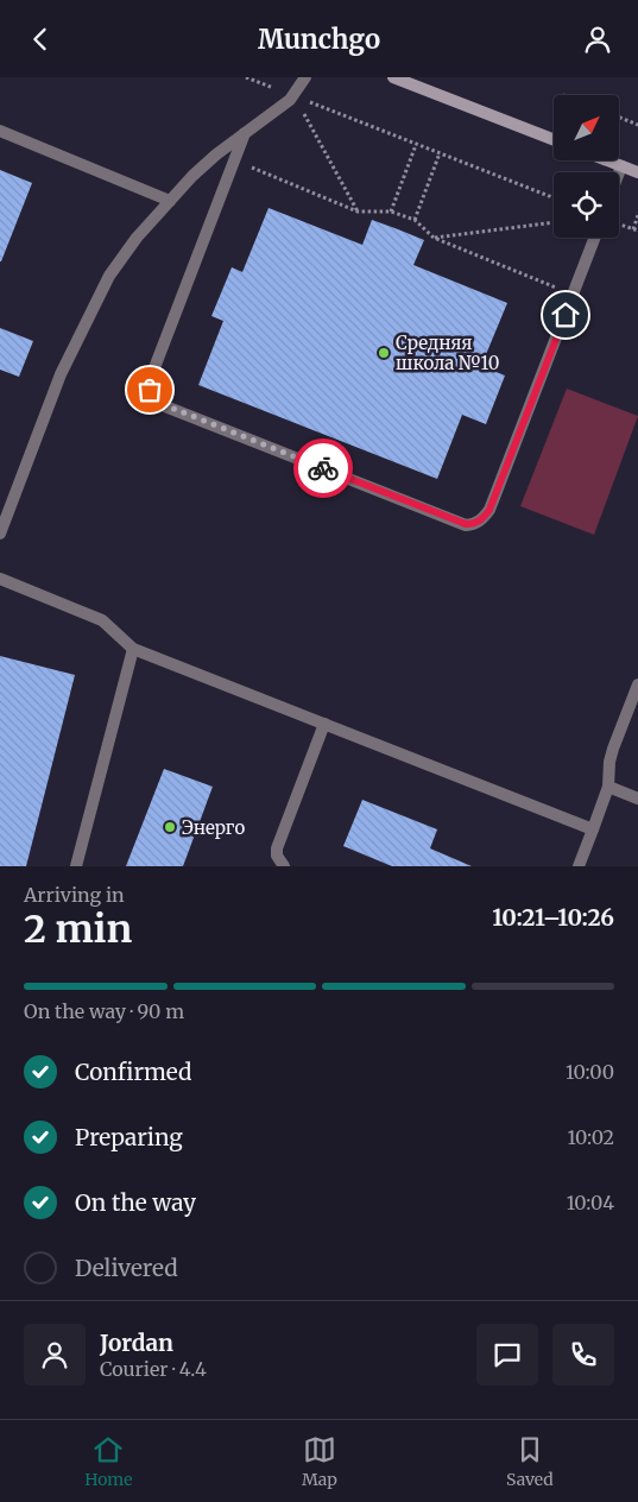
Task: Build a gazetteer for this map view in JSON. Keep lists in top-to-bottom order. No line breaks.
{"places":["Средняя школа №10","Энерго"],"north":"top right","page":{"header":"Munchgo","heading":["2 min","Arriving in","10:21–10:26"],"panel":["Jordan","Courier · 4.4"],"bar":"On the way · 90 m","list":[["Confirmed","10:00"],["Preparing","10:02"],["On the way","10:04"],"Delivered"],"tabs":["Home","Map","Saved"]}}
